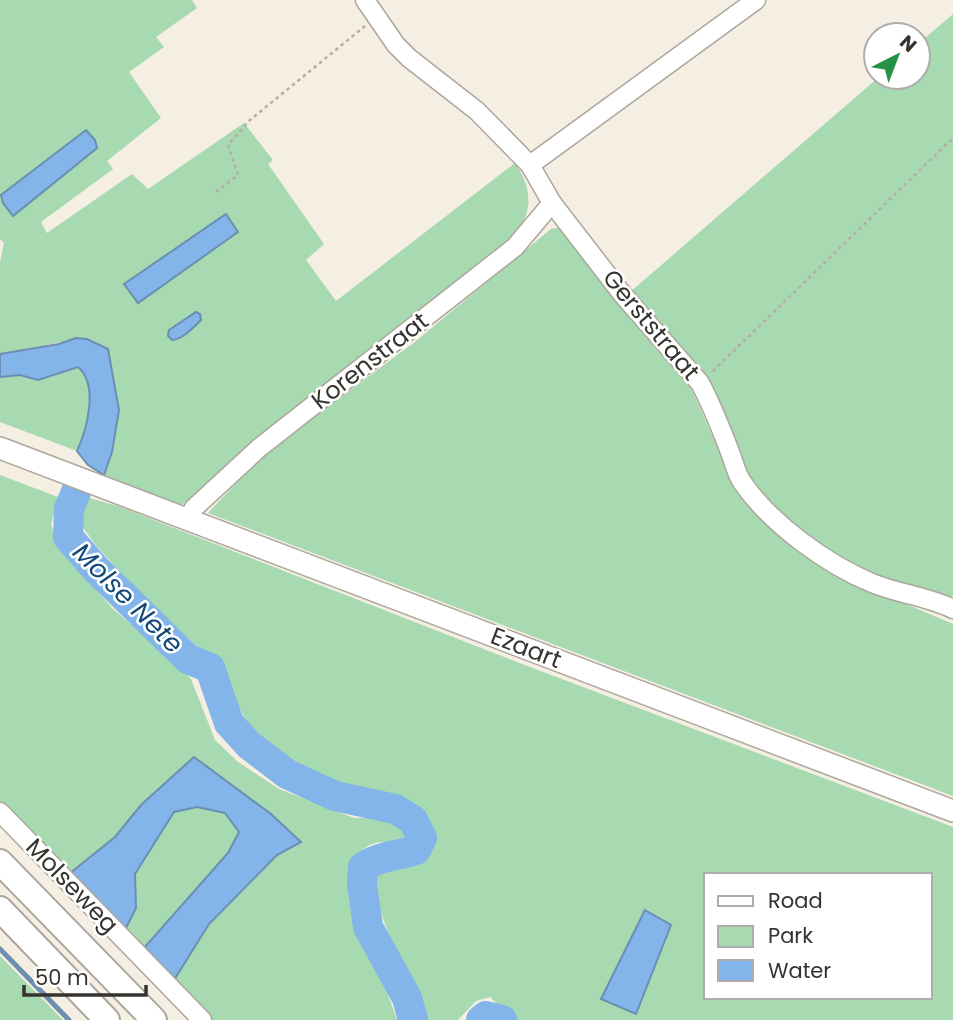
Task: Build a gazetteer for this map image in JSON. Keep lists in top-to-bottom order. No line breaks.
{"streets":{"main road":["Ezaart"],"street":["Gerststraat","Korenstraat","Molseweg"]},"crossings":[["Gerststraat","Korenstraat"],["Korenstraat","Ezaart"]],"water":["Molse Nete"],"legend":["Road","Park","Water"],"scale_bar":"50 m","north":"top right"}
